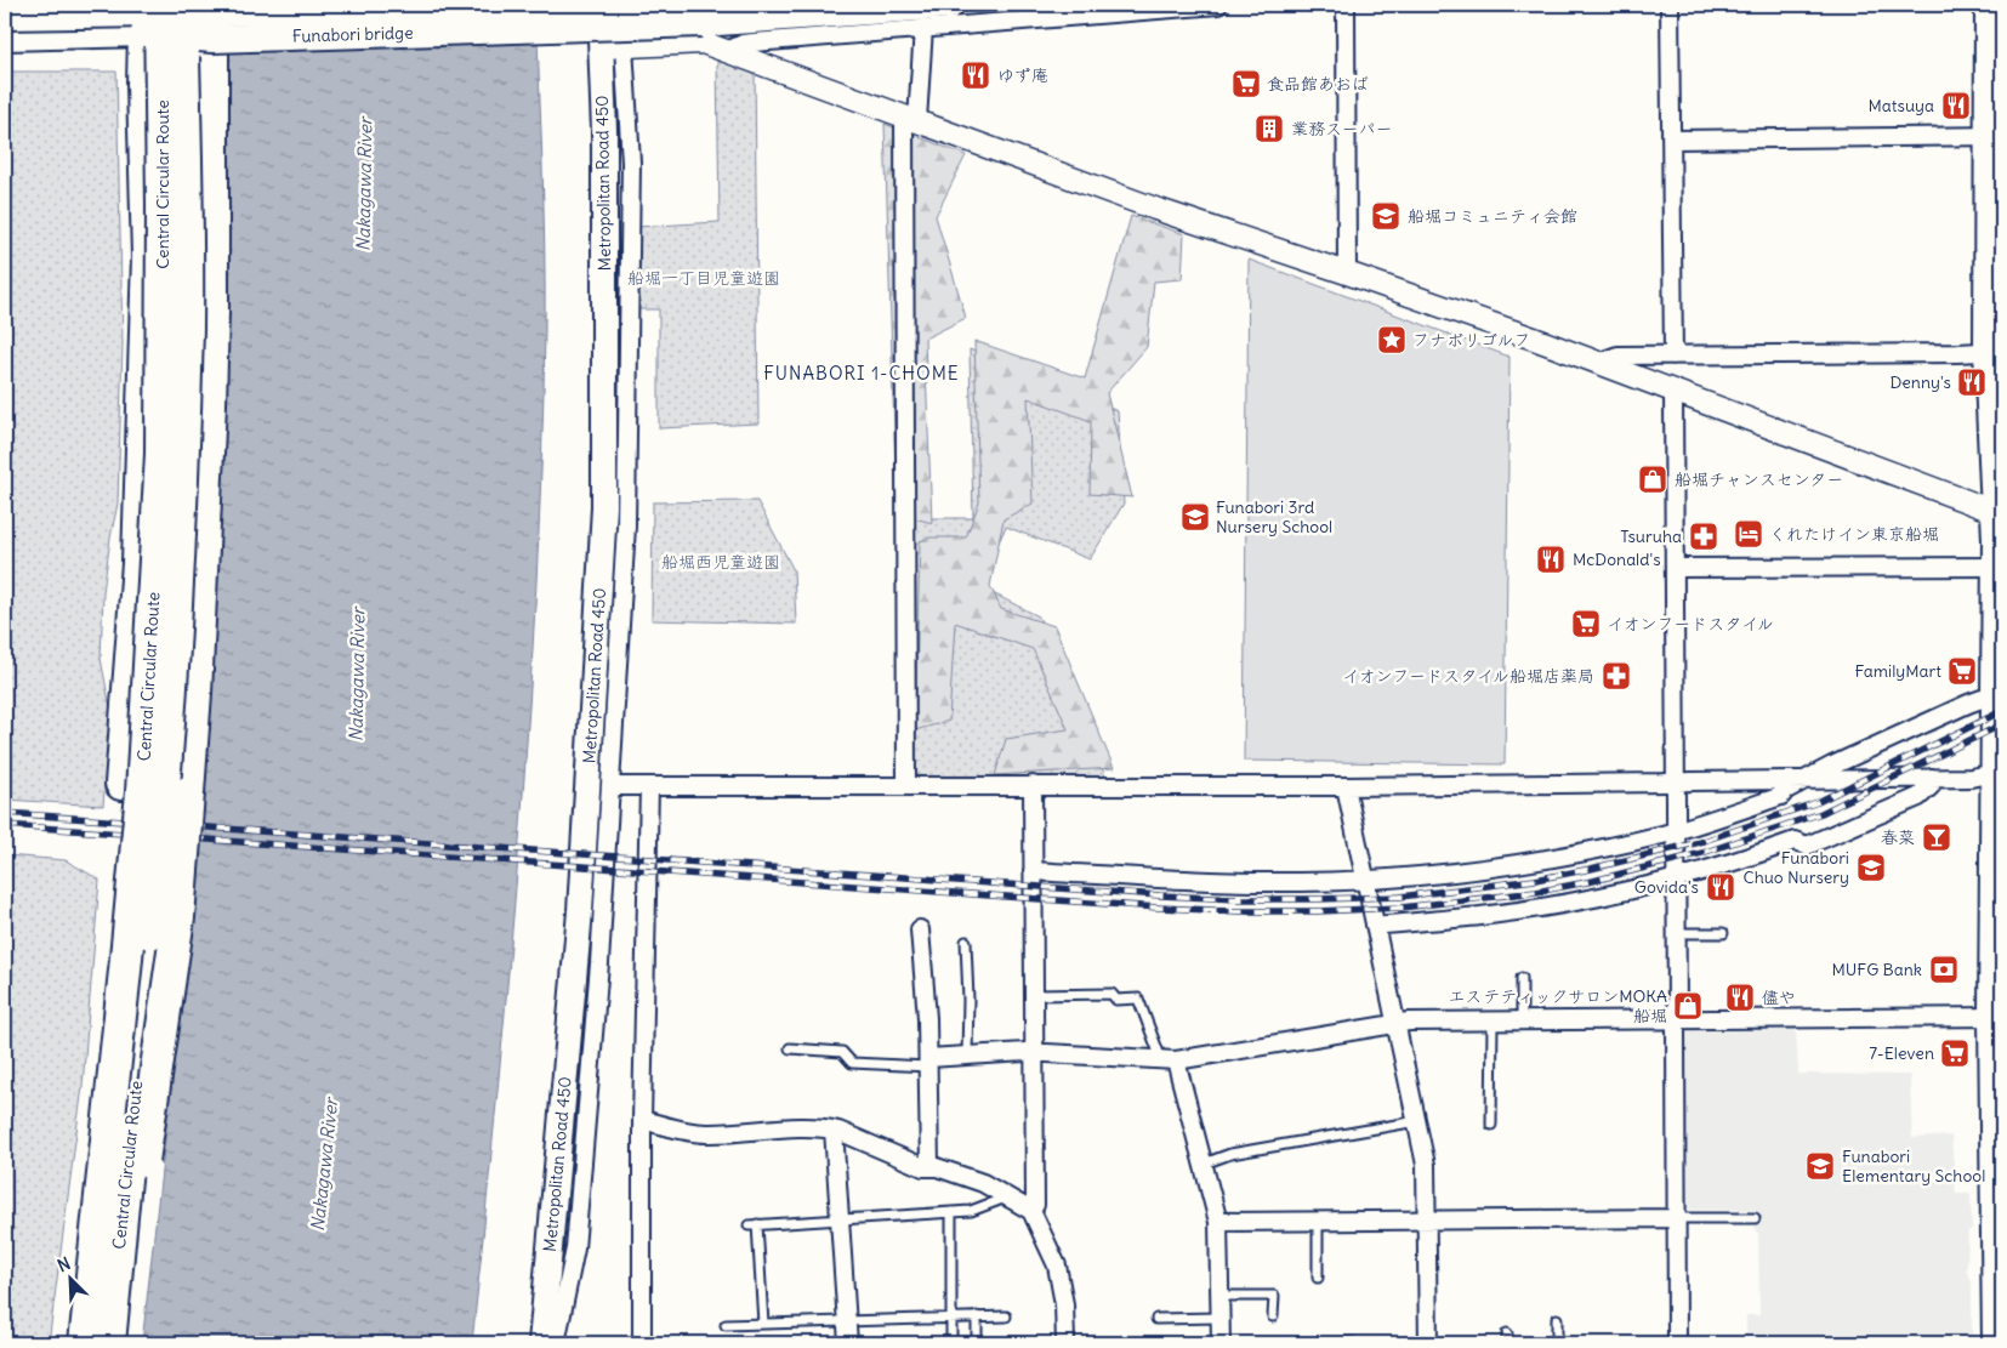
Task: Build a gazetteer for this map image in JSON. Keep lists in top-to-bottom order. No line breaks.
{"streets":{"highway":["Central Circular Route"],"main road":["Funabori bridge","Metropolitan Road 450"]},"crossings":[["Funabori bridge","Central Circular Route"]],"districts":["FUNABORI 1-CHOME"],"water":["Nakagawa River"],"parks":["船堀一丁目児童遊園","船堀西児童遊園"],"places":{"restaurant":["ゆず庵","Matsuya","Denny's","McDonald's","Govida's","儘や"],"supermarket":["食品館あおば","イオンフードスタイル","FamilyMart","7-Eleven"],"building":["業務スーパー"],"school or university":["船堀コミュニティ会館","Funabori 3rd Nursery School","Funabori Chuo Nursery","Funabori Elementary School"],"place":["フナボリゴルフ"],"shop":["船堀チャンスセンター","エステティックサロンMOKA 船堀"],"hotel":["くれたけイン東京船堀"],"pharmacy":["Tsuruha","イオンフードスタイル船堀店薬局"],"bar":["春菜"],"bank":["MUFG Bank"]},"north":"top left"}
